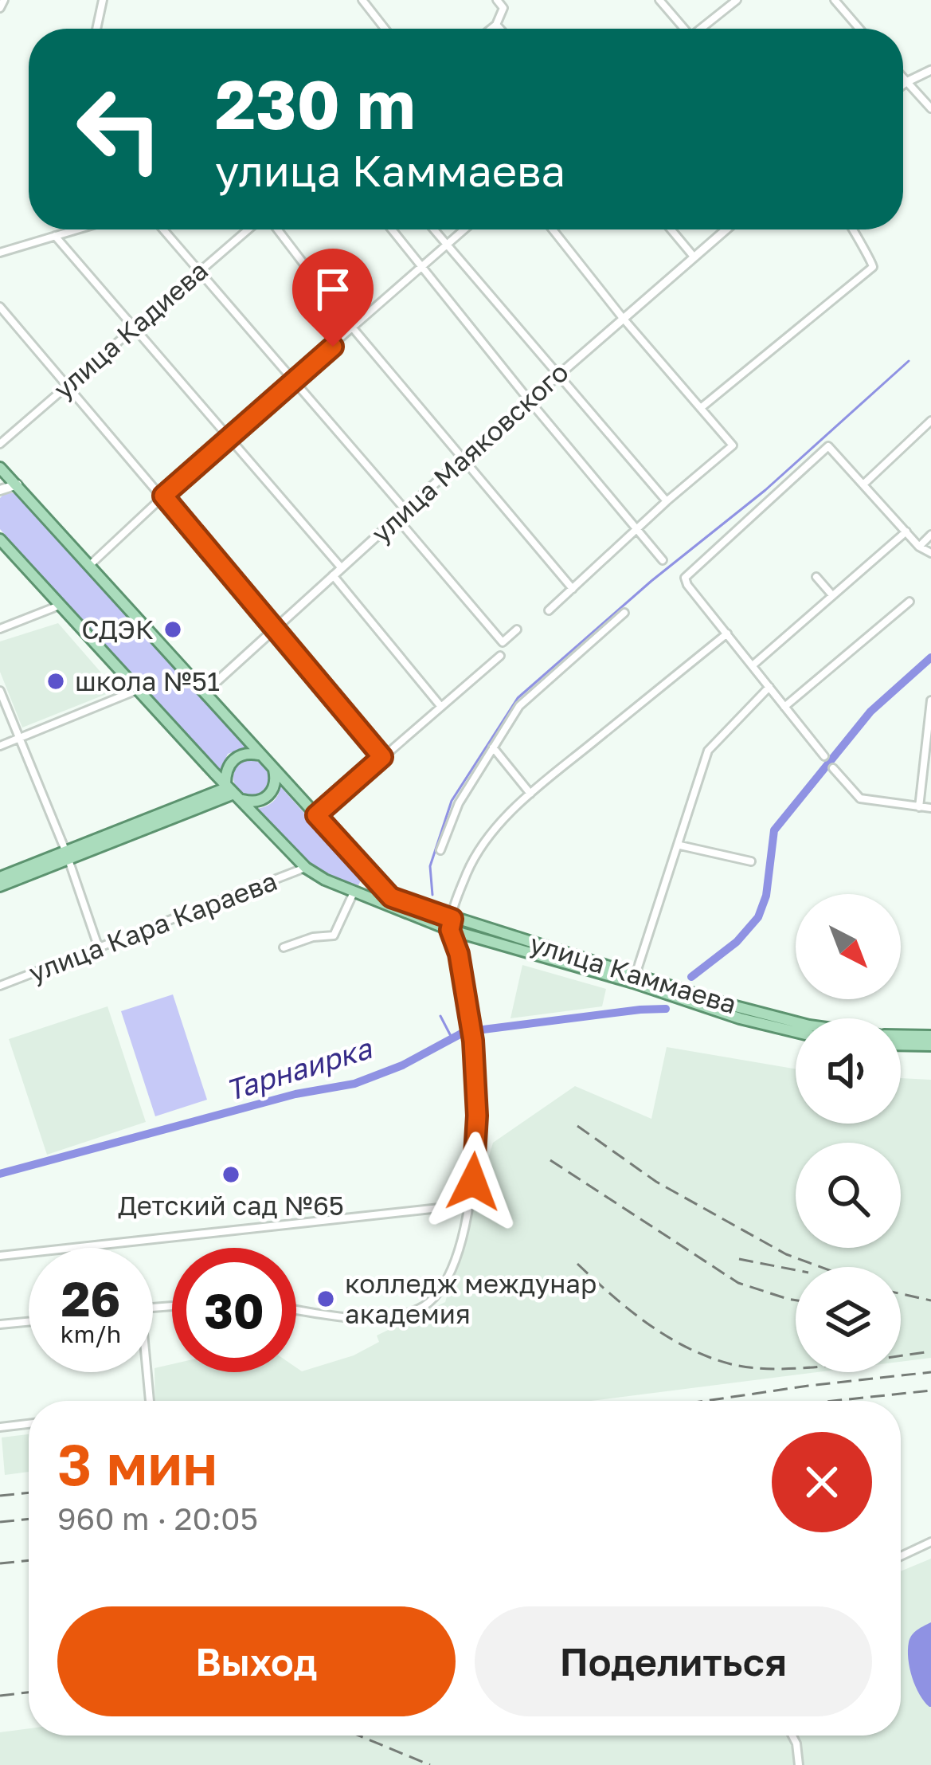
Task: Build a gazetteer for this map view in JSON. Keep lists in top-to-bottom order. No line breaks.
{"streets":{"main road":["улица Каммаева"],"street":["улица Кадиева","улица Маяковского","улица Кара Караева"]},"crossings":[["улица Кара Караева","улица Каммаева"]],"water":["Тарнаирка"],"places":["СДЭК","школа №51","Детский сад №65","колледж междунар академия"],"north":"bottom right","page":{"turn":["230 m","улица Каммаева"],"speed":"26 km/h","limit":"30","heading":["3 мин","960 m · 20:05"],"buttons":["Выход","Поделиться"]}}
